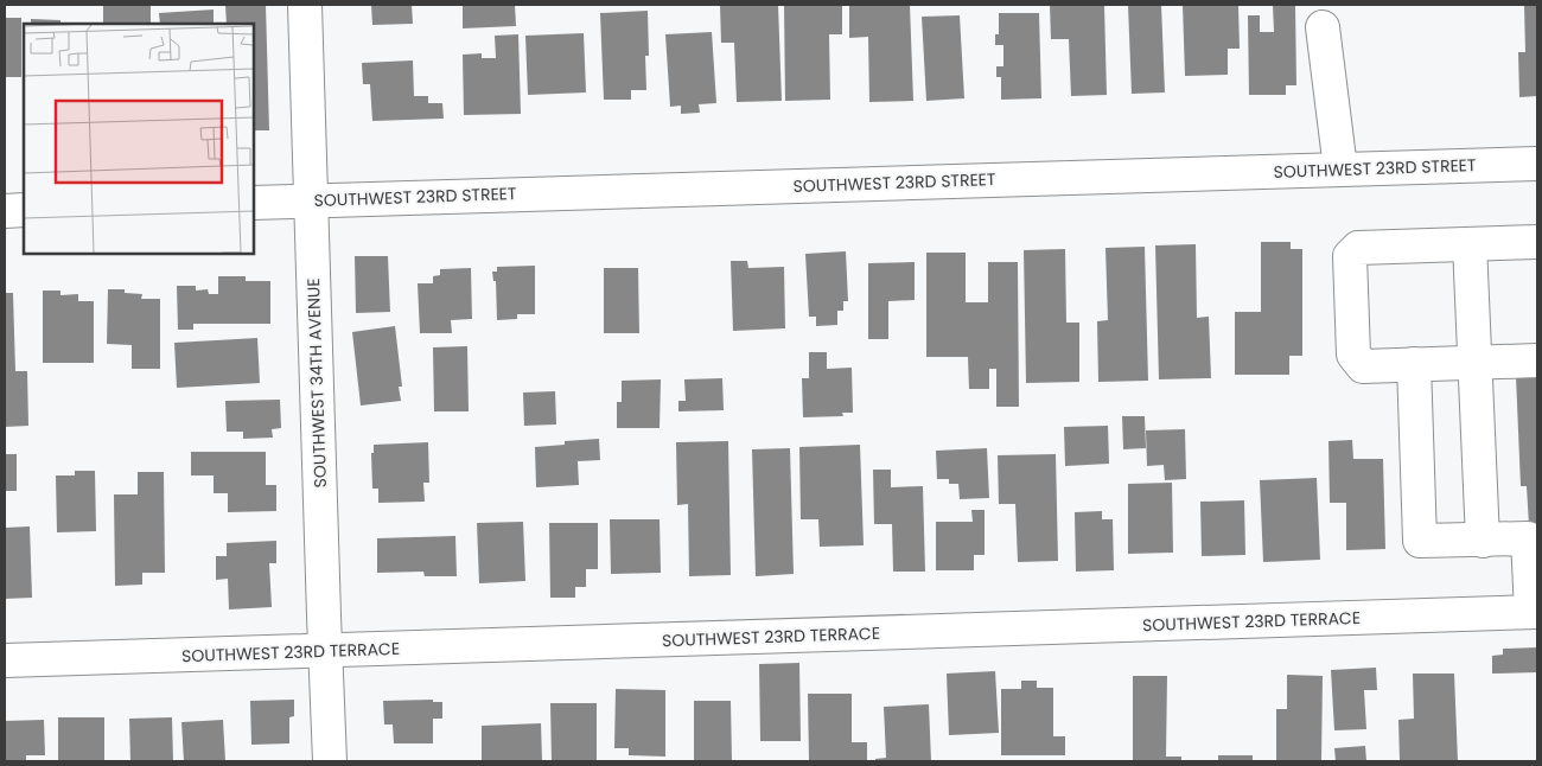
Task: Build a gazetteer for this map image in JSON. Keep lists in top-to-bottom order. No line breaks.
{"streets":{"street":["SOUTHWEST 23RD STREET","SOUTHWEST 34TH AVENUE","SOUTHWEST 23RD TERRACE"]},"crossings":[["SOUTHWEST 23RD STREET","SOUTHWEST 34TH AVENUE"],["SOUTHWEST 34TH AVENUE","SOUTHWEST 23RD TERRACE"]]}
